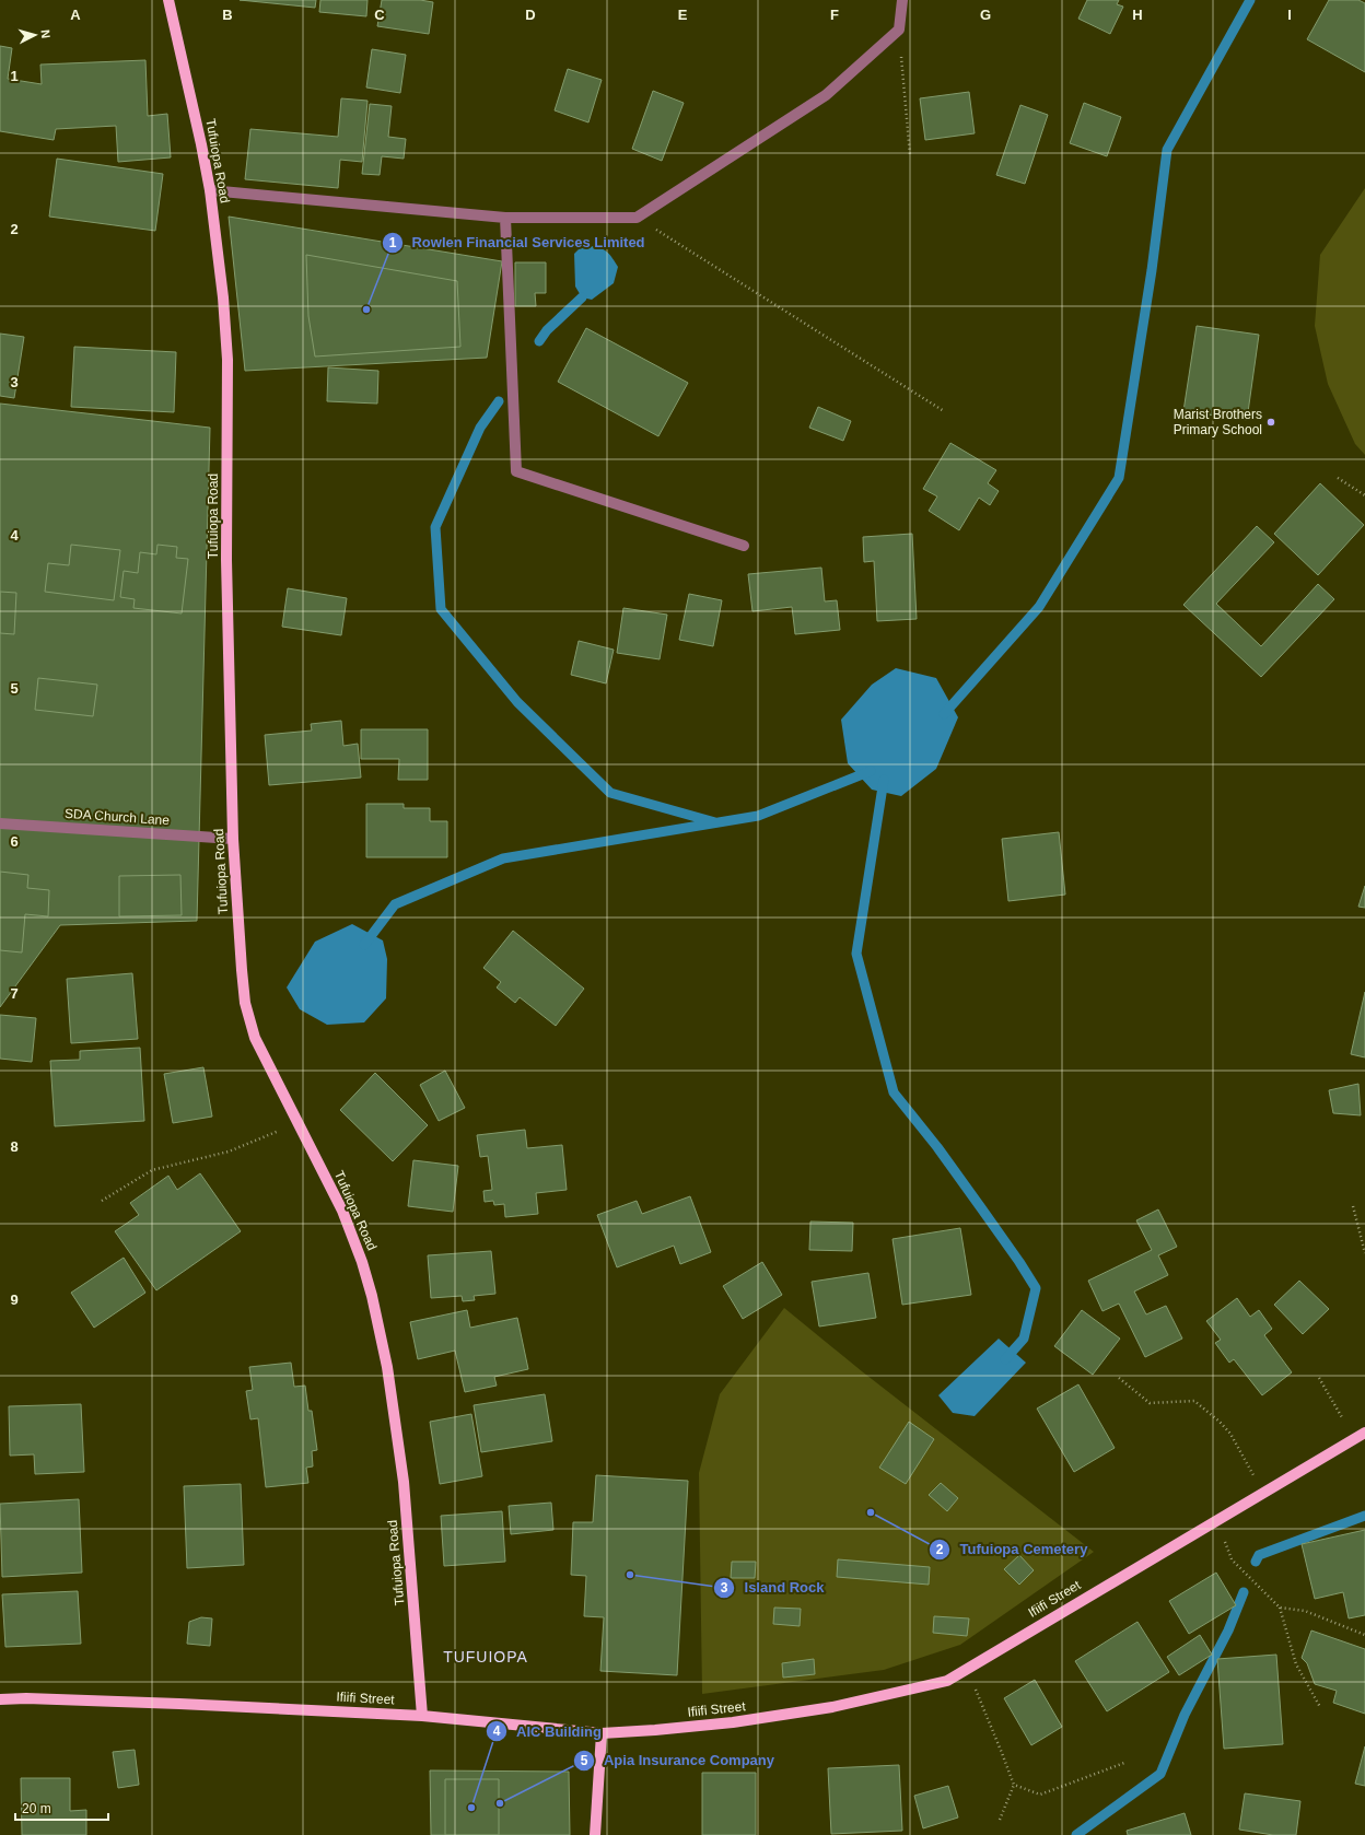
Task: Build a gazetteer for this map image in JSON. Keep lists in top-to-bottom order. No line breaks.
{"streets":{"main road":["Tufuiopa Road","Ifiifi Street"],"street":["SDA Church Lane"]},"crossings":[["Tufuiopa Road","SDA Church Lane"],["Tufuiopa Road","Ifiifi Street"]],"districts":["TUFUIOPA"],"places":["Rowlen Financial Services Limited","Marist Brothers Primary School","Tufuiopa Cemetery","Island Rock","Apia Insurance Company","AIC Building"],"scale_bar":"20 m","north":"right","grid":{"columns":["A","B","C","D","E","F","G","H","I"],"rows":["1","2","3","4","5","6","7","8","9"]}}
